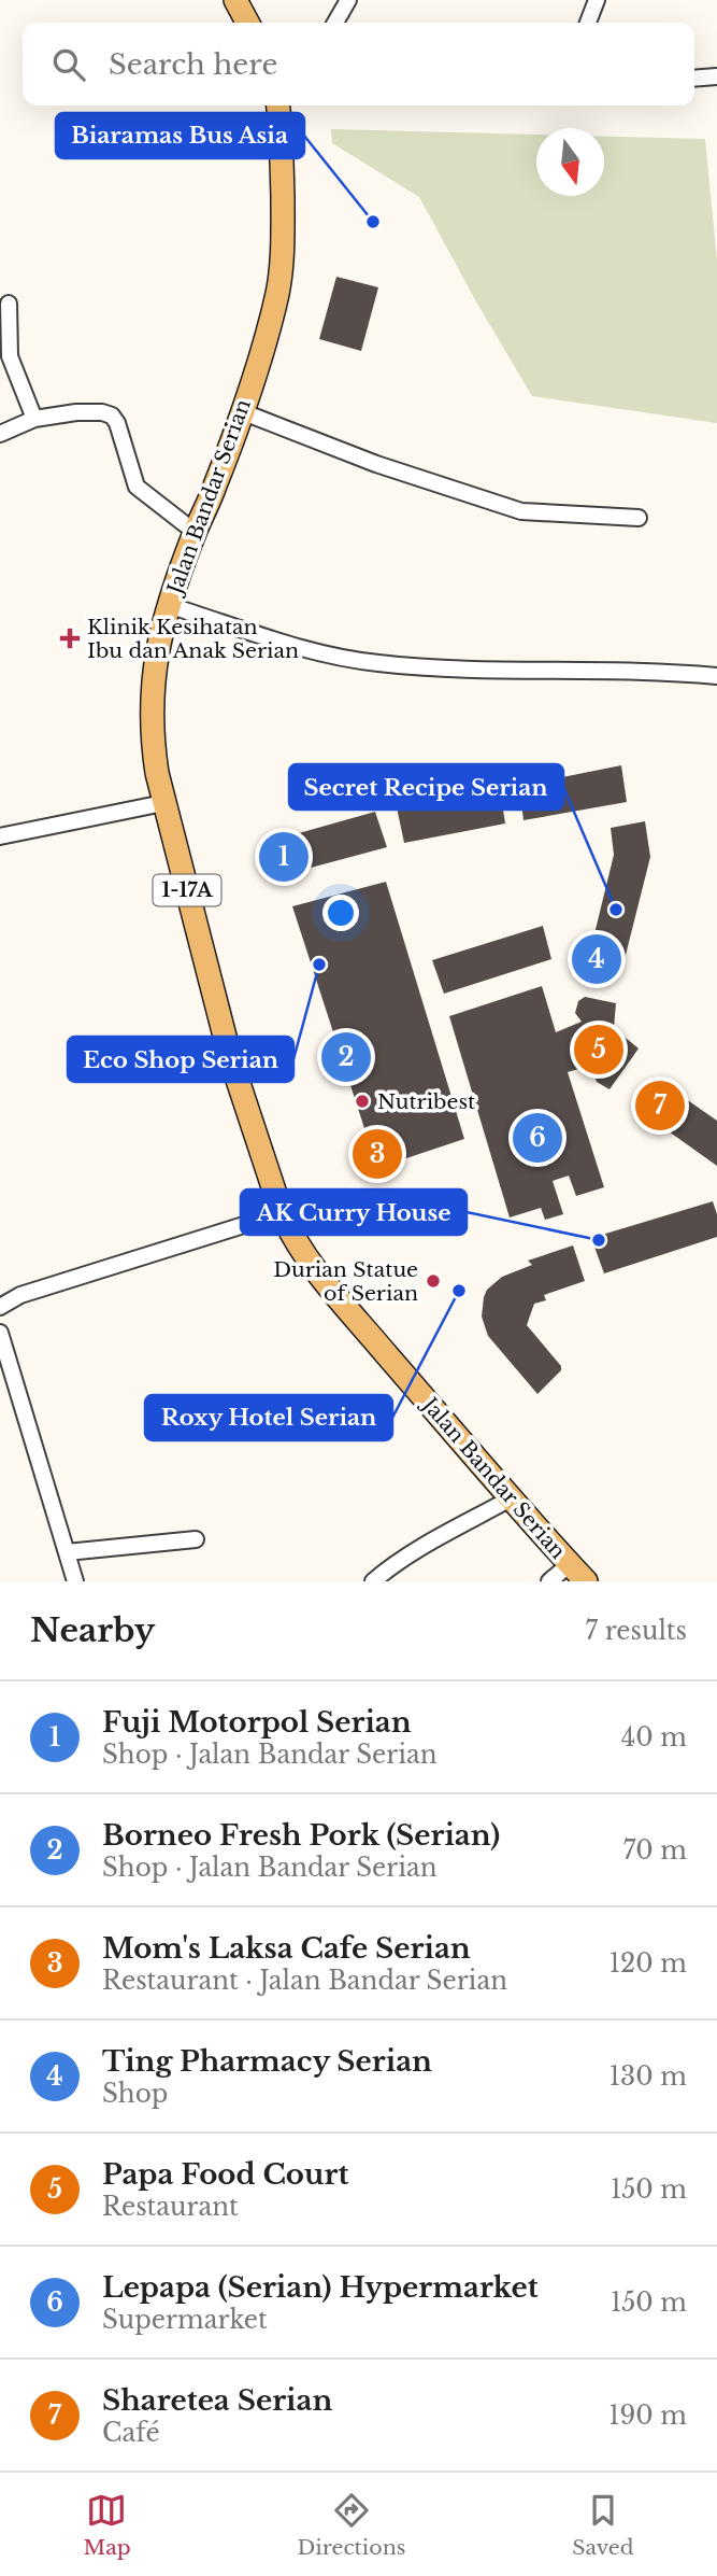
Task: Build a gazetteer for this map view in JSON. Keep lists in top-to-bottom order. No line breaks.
{"streets":{"main road":["Jalan Bandar Serian","1-17A"]},"places":{"other":["Biaramas Bus Asia","Secret Recipe Serian","Eco Shop Serian","Nutribest","AK Curry House","Durian Statue of Serian","Roxy Hotel Serian"],"health":["Klinik Kesihatan Ibu dan Anak Serian"]},"north":"bottom","page":{"search":"Search here","pins":["1","4","5","2","7","6","3"],"heading":["Nearby","7 results"],"list":[{"mark":"1","name":"Fuji Motorpol Serian","note":"Shop · Jalan Bandar Serian","value":"40 m"},{"mark":"2","name":"Borneo Fresh Pork (Serian)","note":"Shop · Jalan Bandar Serian","value":"70 m"},{"mark":"3","name":"Mom's Laksa Cafe Serian","note":"Restaurant · Jalan Bandar Serian","value":"120 m"},{"mark":"4","name":"Ting Pharmacy Serian","note":"Shop","value":"130 m"},{"mark":"5","name":"Papa Food Court","note":"Restaurant","value":"150 m"},{"mark":"6","name":"Lepapa (Serian) Hypermarket","note":"Supermarket","value":"150 m"},{"mark":"7","name":"Sharetea Serian","note":"Café","value":"190 m"}],"nav":["Map","Directions","Saved"]}}
